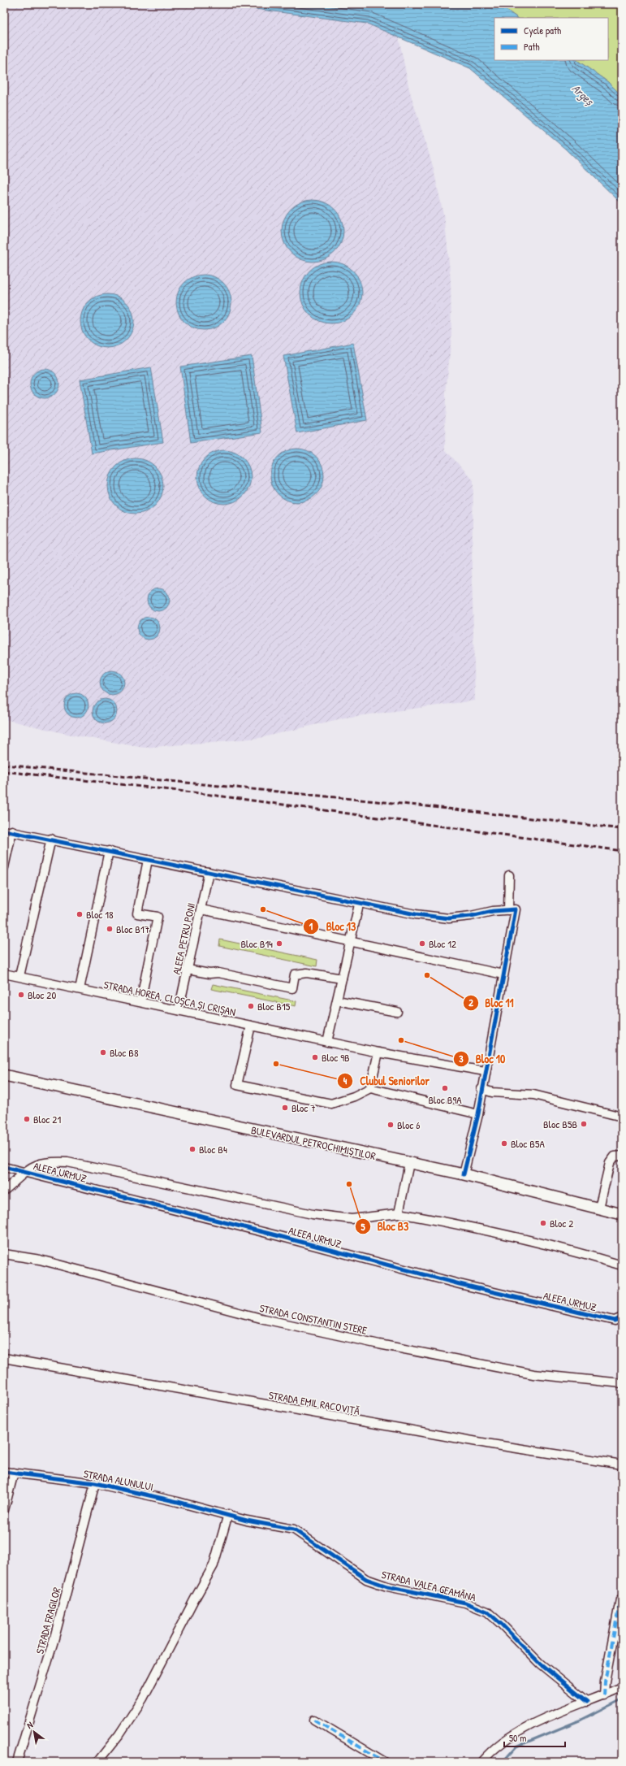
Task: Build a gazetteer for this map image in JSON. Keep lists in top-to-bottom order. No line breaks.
{"streets":{"main road":["BULEVARDUL PETROCHIMIȘTILOR"],"street":["ALEEA PETRU PONI","STRADA HOREA, CLOȘCA ȘI CRIȘAN","ALEEA URMUZ","STRADA CONSTANTIN STERE","STRADA EMIL RACOVIȚĂ","STRADA ALUNULUI","STRADA VALEA GEAMĂNA","STRADA FRAGILOR"]},"crossings":[["ALEEA PETRU PONI","STRADA HOREA, CLOȘCA ȘI CRIȘAN"],["STRADA ALUNULUI","STRADA VALEA GEAMĂNA"],["STRADA ALUNULUI","STRADA FRAGILOR"]],"water":["Argeș"],"places":["Bloc 13","Bloc 18","Bloc B17","Bloc B14","Bloc 12","Bloc 11","Bloc 20","Bloc B15","Bloc 10","Bloc B8","Bloc 9B","Clubul Seniorilor","Bloc B9A","Bloc 7","Bloc 21","Bloc B5B","Bloc 6","Bloc B5A","Bloc B4","Bloc B3","Bloc 2"],"legend":["Cycle path","Path"],"scale_bar":"50 m","north":"top left"}
